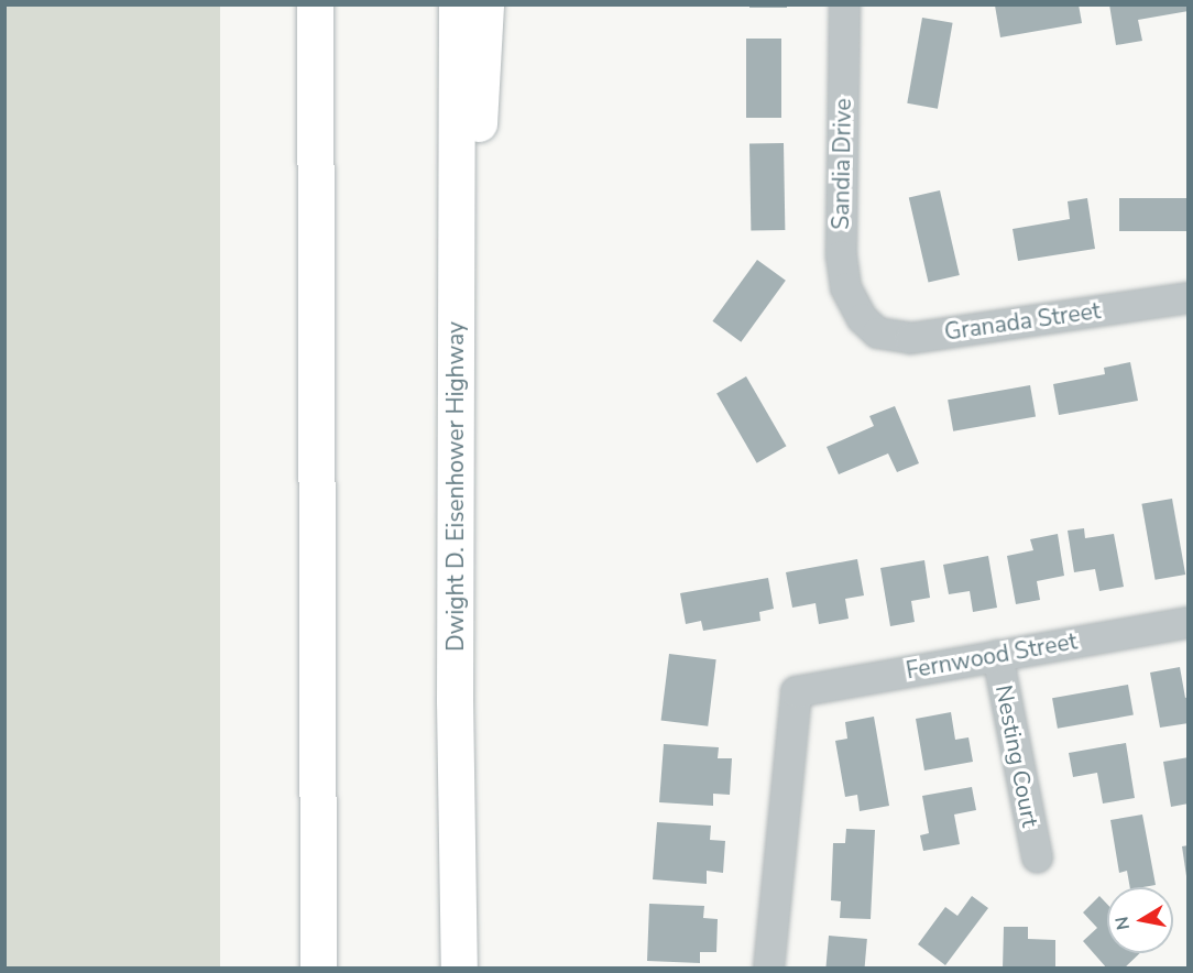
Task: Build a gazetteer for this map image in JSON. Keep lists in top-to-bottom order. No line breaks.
{"streets":{"highway":["Dwight D. Eisenhower Highway"],"street":["Sandia Drive","Granada Street","Fernwood Street","Nesting Court"]},"crossings":[["Sandia Drive","Granada Street"],["Fernwood Street","Nesting Court"]],"north":"left"}
